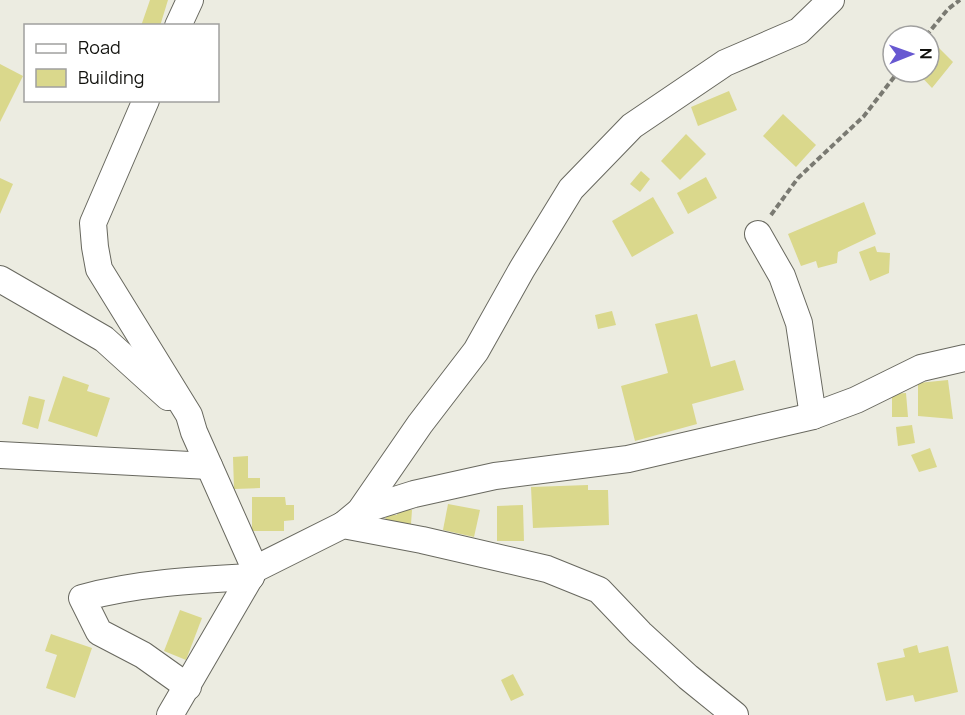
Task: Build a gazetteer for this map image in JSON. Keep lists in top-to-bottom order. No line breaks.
{"legend":["Road","Building"],"north":"right"}
